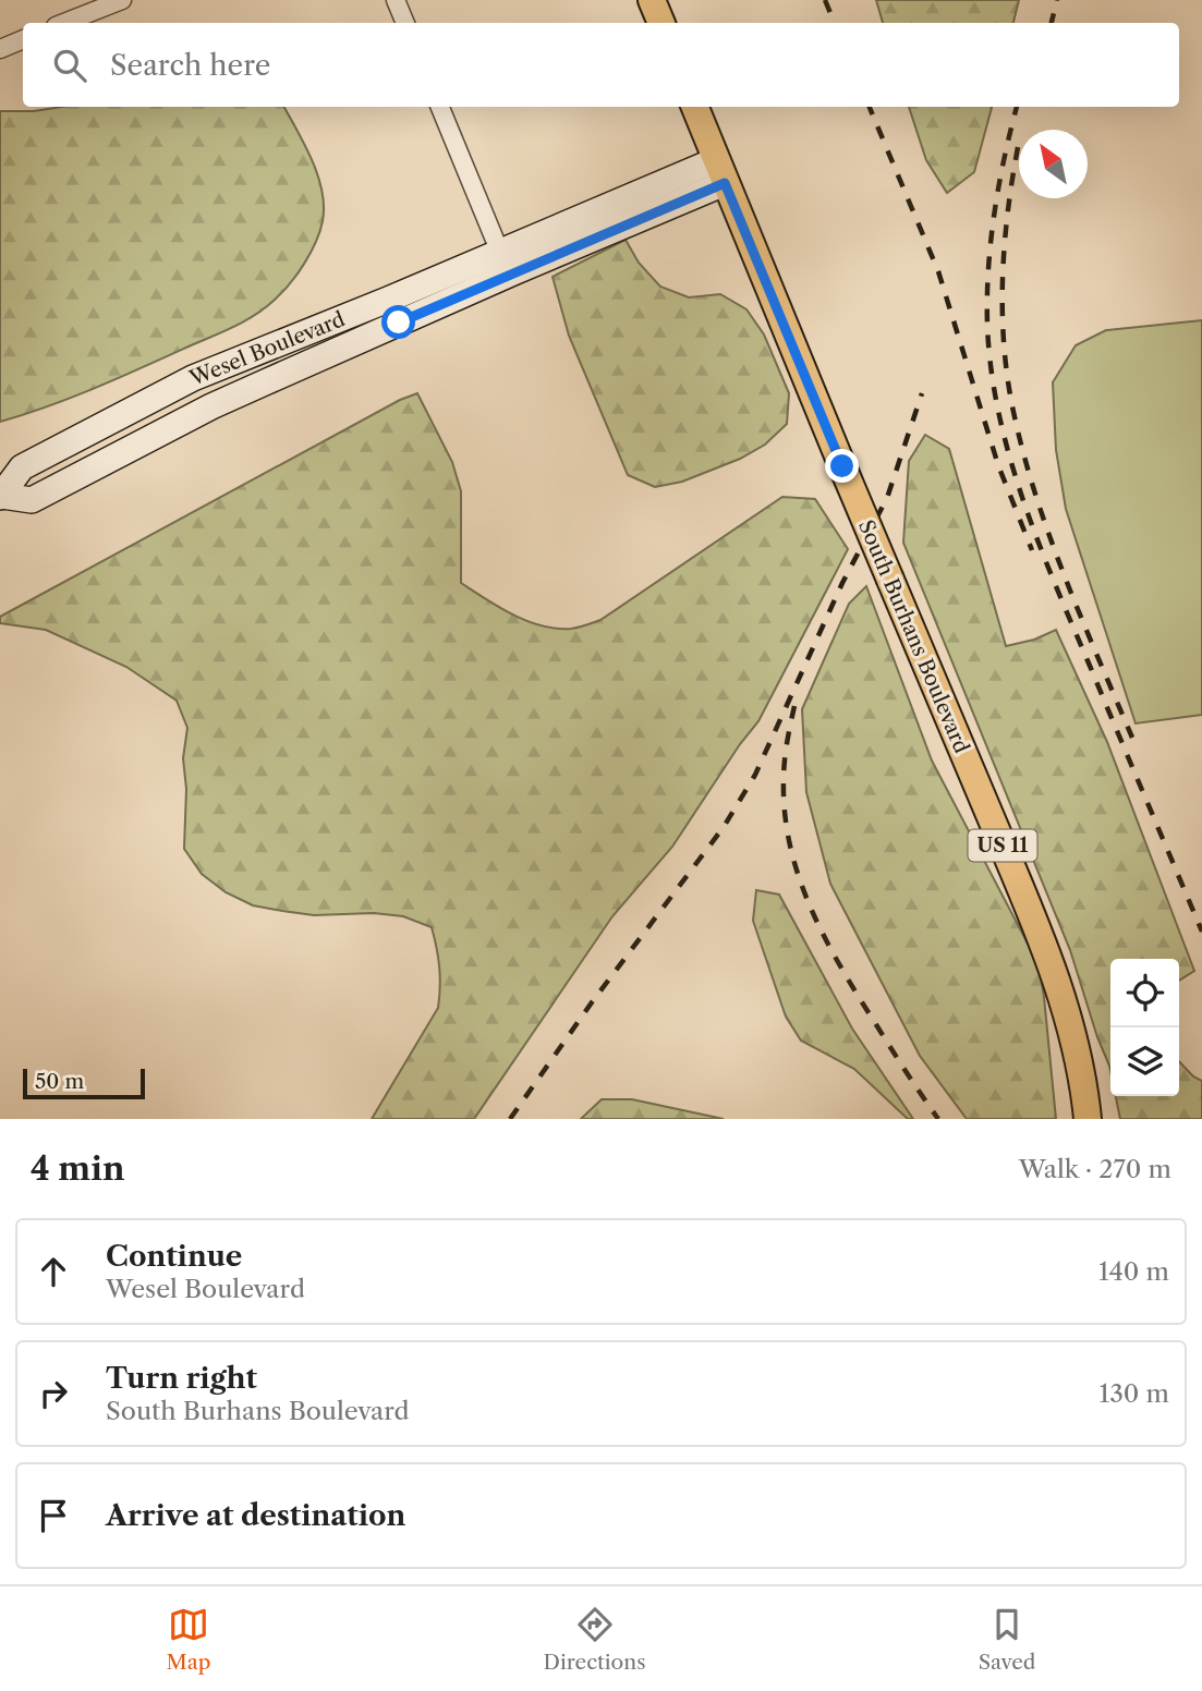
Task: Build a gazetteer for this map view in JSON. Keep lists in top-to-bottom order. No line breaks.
{"streets":{"main road":["Wesel Boulevard","South Burhans Boulevard","US 11"]},"crossings":[["Wesel Boulevard","South Burhans Boulevard"],["Wesel Boulevard","US 11"],["South Burhans Boulevard","US 11"]],"scale_bar":"50 m","north":"top left","page":{"search":"Search here","scale":"50 m","heading":["4 min","Walk · 270 m"],"list":[["Continue","Wesel Boulevard","140 m"],["Turn right","South Burhans Boulevard","130 m"],"Arrive at destination"],"nav":["Map","Directions","Saved"]}}
